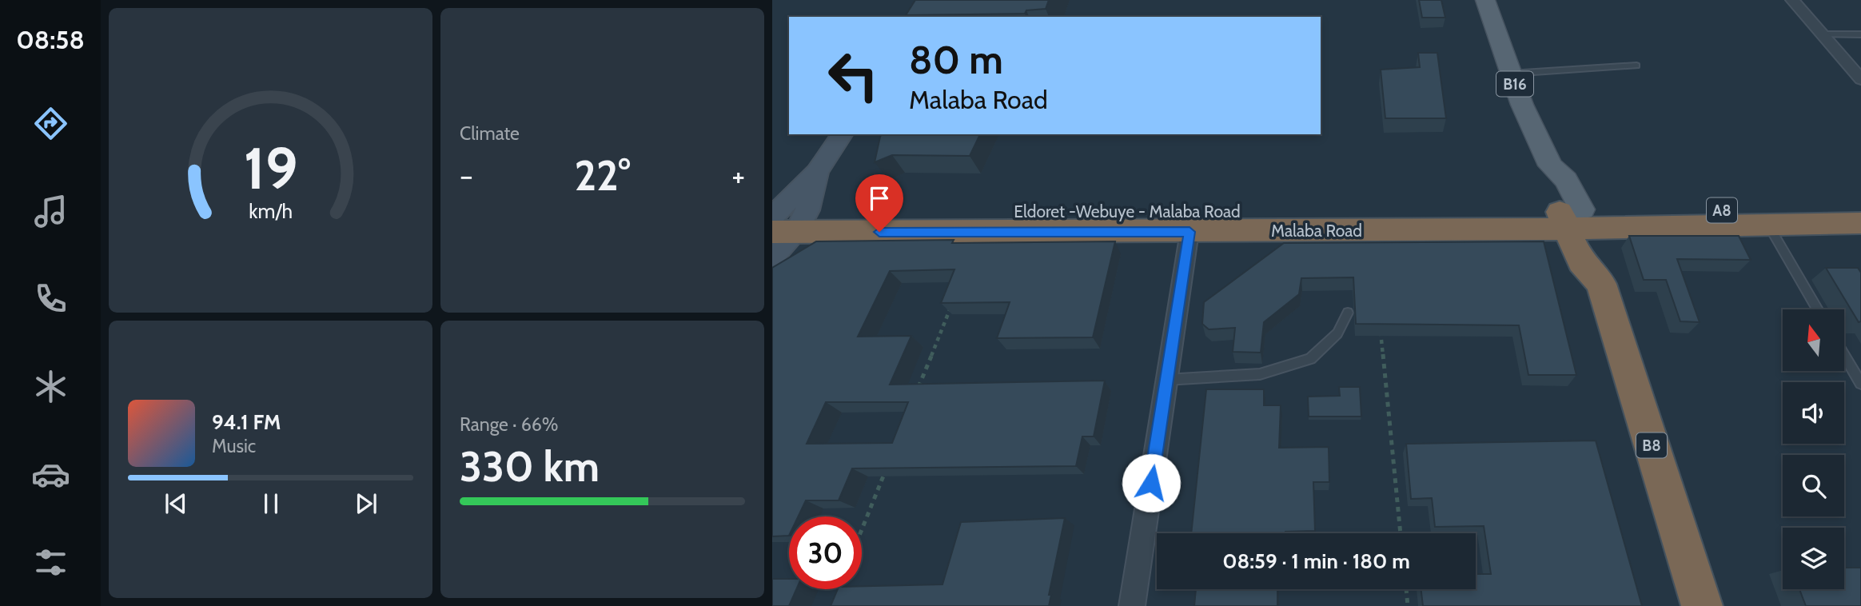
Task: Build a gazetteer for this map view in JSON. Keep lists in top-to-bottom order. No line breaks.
{"streets":{"highway":["A8","Eldoret -Webuye - Malaba Road","Malaba Road","B8"],"main road":["B16"]},"crossings":[["B16","Eldoret -Webuye - Malaba Road"],["B16","Malaba Road"],["B16","B8"],["Eldoret -Webuye - Malaba Road","Malaba Road"],["Eldoret -Webuye - Malaba Road","B8"],["Malaba Road","B8"]],"north":"top","page":{"tabs":"08:58","tile":["Climate",["Range · 66%","330 km"]],"turn":["80 m","Malaba Road"],"heat":["−","22°","+"],"song":["94.1 FM","Music"],"limit":"30","trip":"08:59 · 1 min · 180 m","gauge":["19","km/h"]}}
